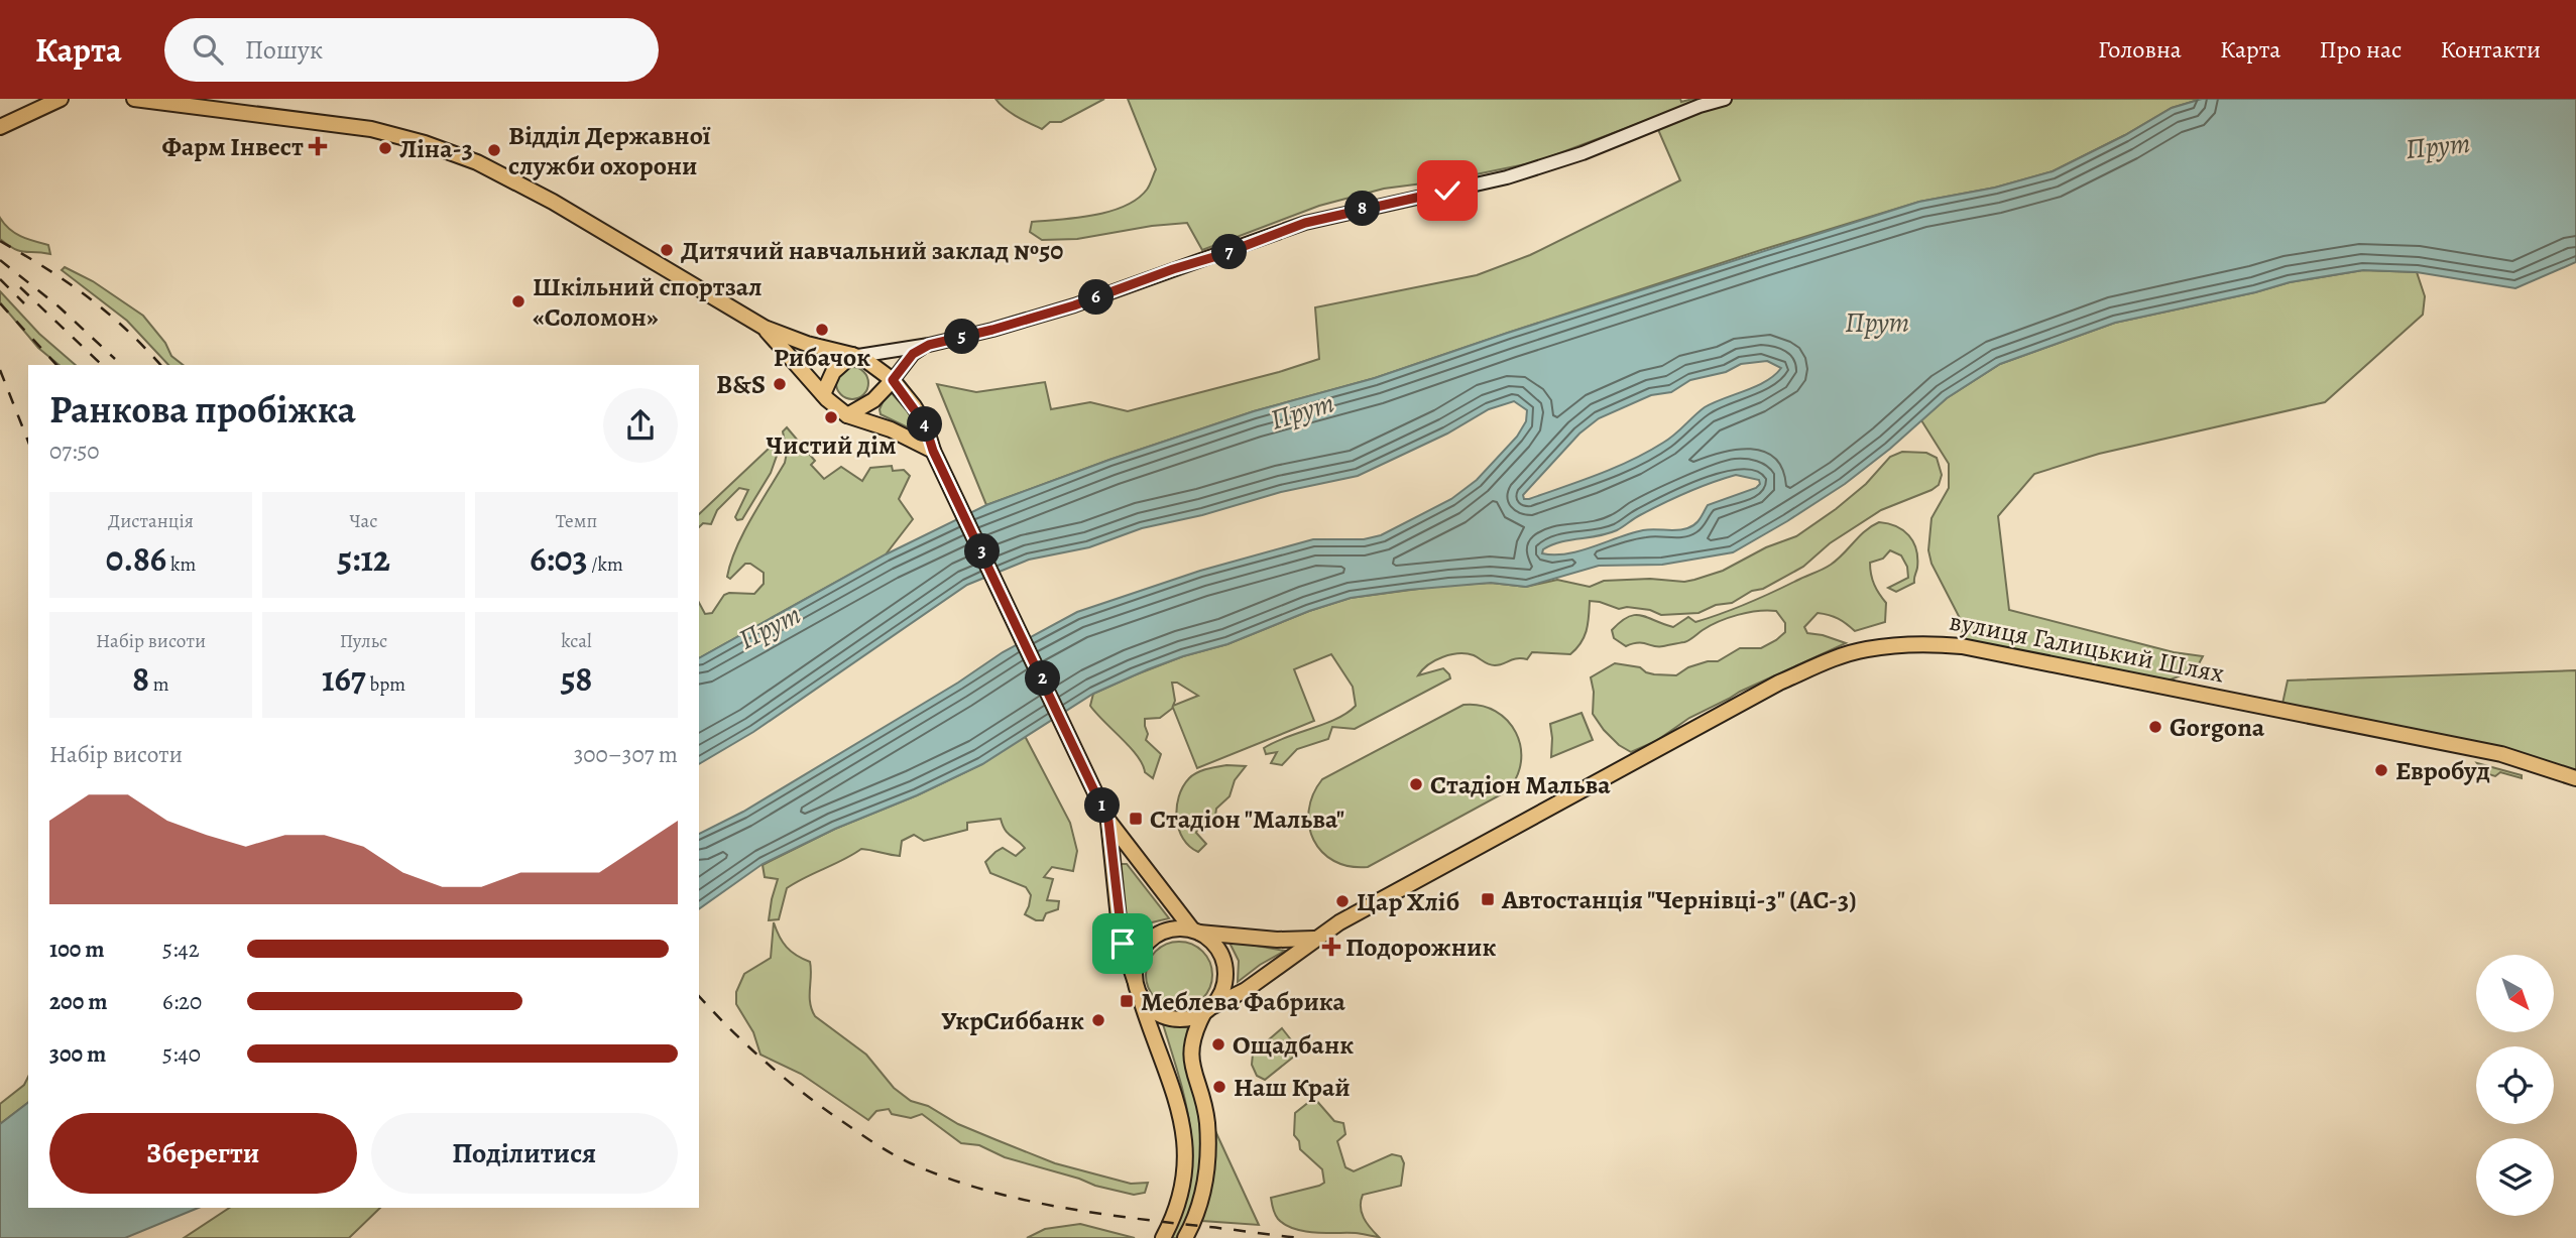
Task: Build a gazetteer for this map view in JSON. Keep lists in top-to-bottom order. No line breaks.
{"streets":{"main road":["вулиця Галицький Шлях"]},"water":["Прут"],"places":{"health":["Фарм Інвест","Подорожник"],"other":["Ліна-3","Відділ Державної служби охорони","Дитячий навчальний заклад №50","Шкільний спортзал «Соломон»","Рибачок","B&S","Чистий дім","Gorgona","Евробуд","Стадіон Мальва","Цар Хліб","УкрСиббанк","Ощадбанк","Наш Край"],"transit":["Стадіон \"Мальва\"","Автостанція \"Чернівці-3\" (АС-3)","Меблева Фабрика"]},"north":"bottom right","page":{"header":"Карта","search":"Пошук","nav":["Головна","Карта","Про нас","Контакти"],"pins":["8","7","6","5","4","3","2","1"],"heading":["Ранкова пробіжка","07:50"],"stats":[["Дистанція","0.86 km"],["Час","5:12"],["Темп","6:03 /km"],["Набір висоти","8 m"],["Пульс","167 bpm"],["kcal","58"]],"chart":["Набір висоти","300–307 m"],"list":[{"name":"100 m","note":"5:42"},{"name":"200 m","note":"6:20"},{"name":"300 m","note":"5:40"}],"buttons":["Зберегти","Поділитися"]}}
